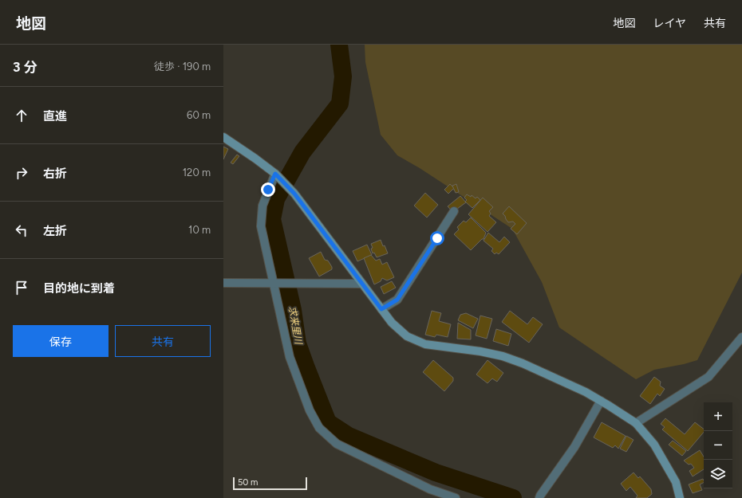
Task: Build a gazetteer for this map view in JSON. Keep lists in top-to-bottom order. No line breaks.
{"water":["求来里川"],"scale_bar":"50 m","page":{"header":"地図","nav":["地図","レイヤ","共有"],"heading":["3 分","徒歩 · 190 m"],"list":[["直進","60 m"],["右折","120 m"],["左折","10 m"],"目的地に到着"],"buttons":["保存","共有"],"map_buttons":["+","−"],"scale":"50 m"}}
